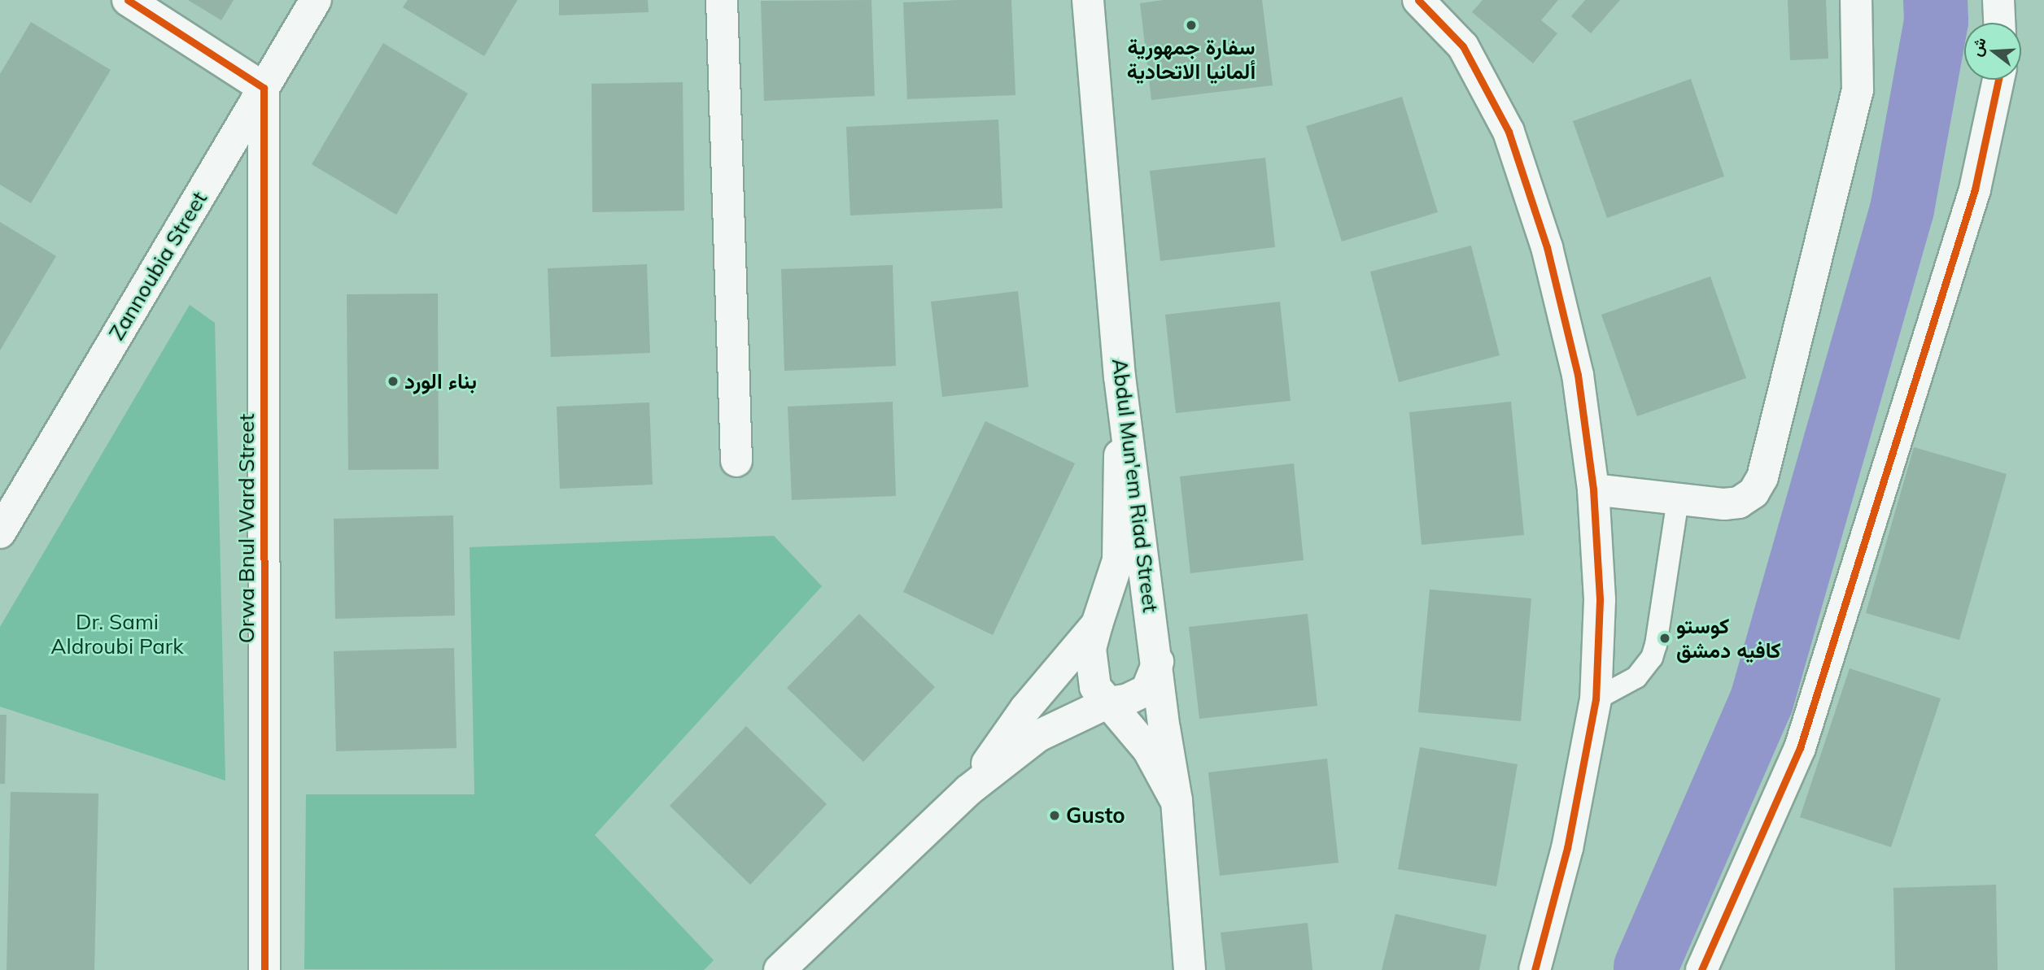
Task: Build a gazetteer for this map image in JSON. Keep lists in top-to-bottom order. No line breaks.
{"streets":{"street":["Zannoubia Street","Abdul Mun'em Riad Street","Orwa Bnul Ward Street"]},"crossings":[["Zannoubia Street","Orwa Bnul Ward Street"]],"parks":["Dr. Sami Aldroubi Park"],"places":["سفارة جمهورية ألمانيا الاتحادية","بناء الورد","كوستو كافيه دمشق","Gusto"],"north":"left"}
